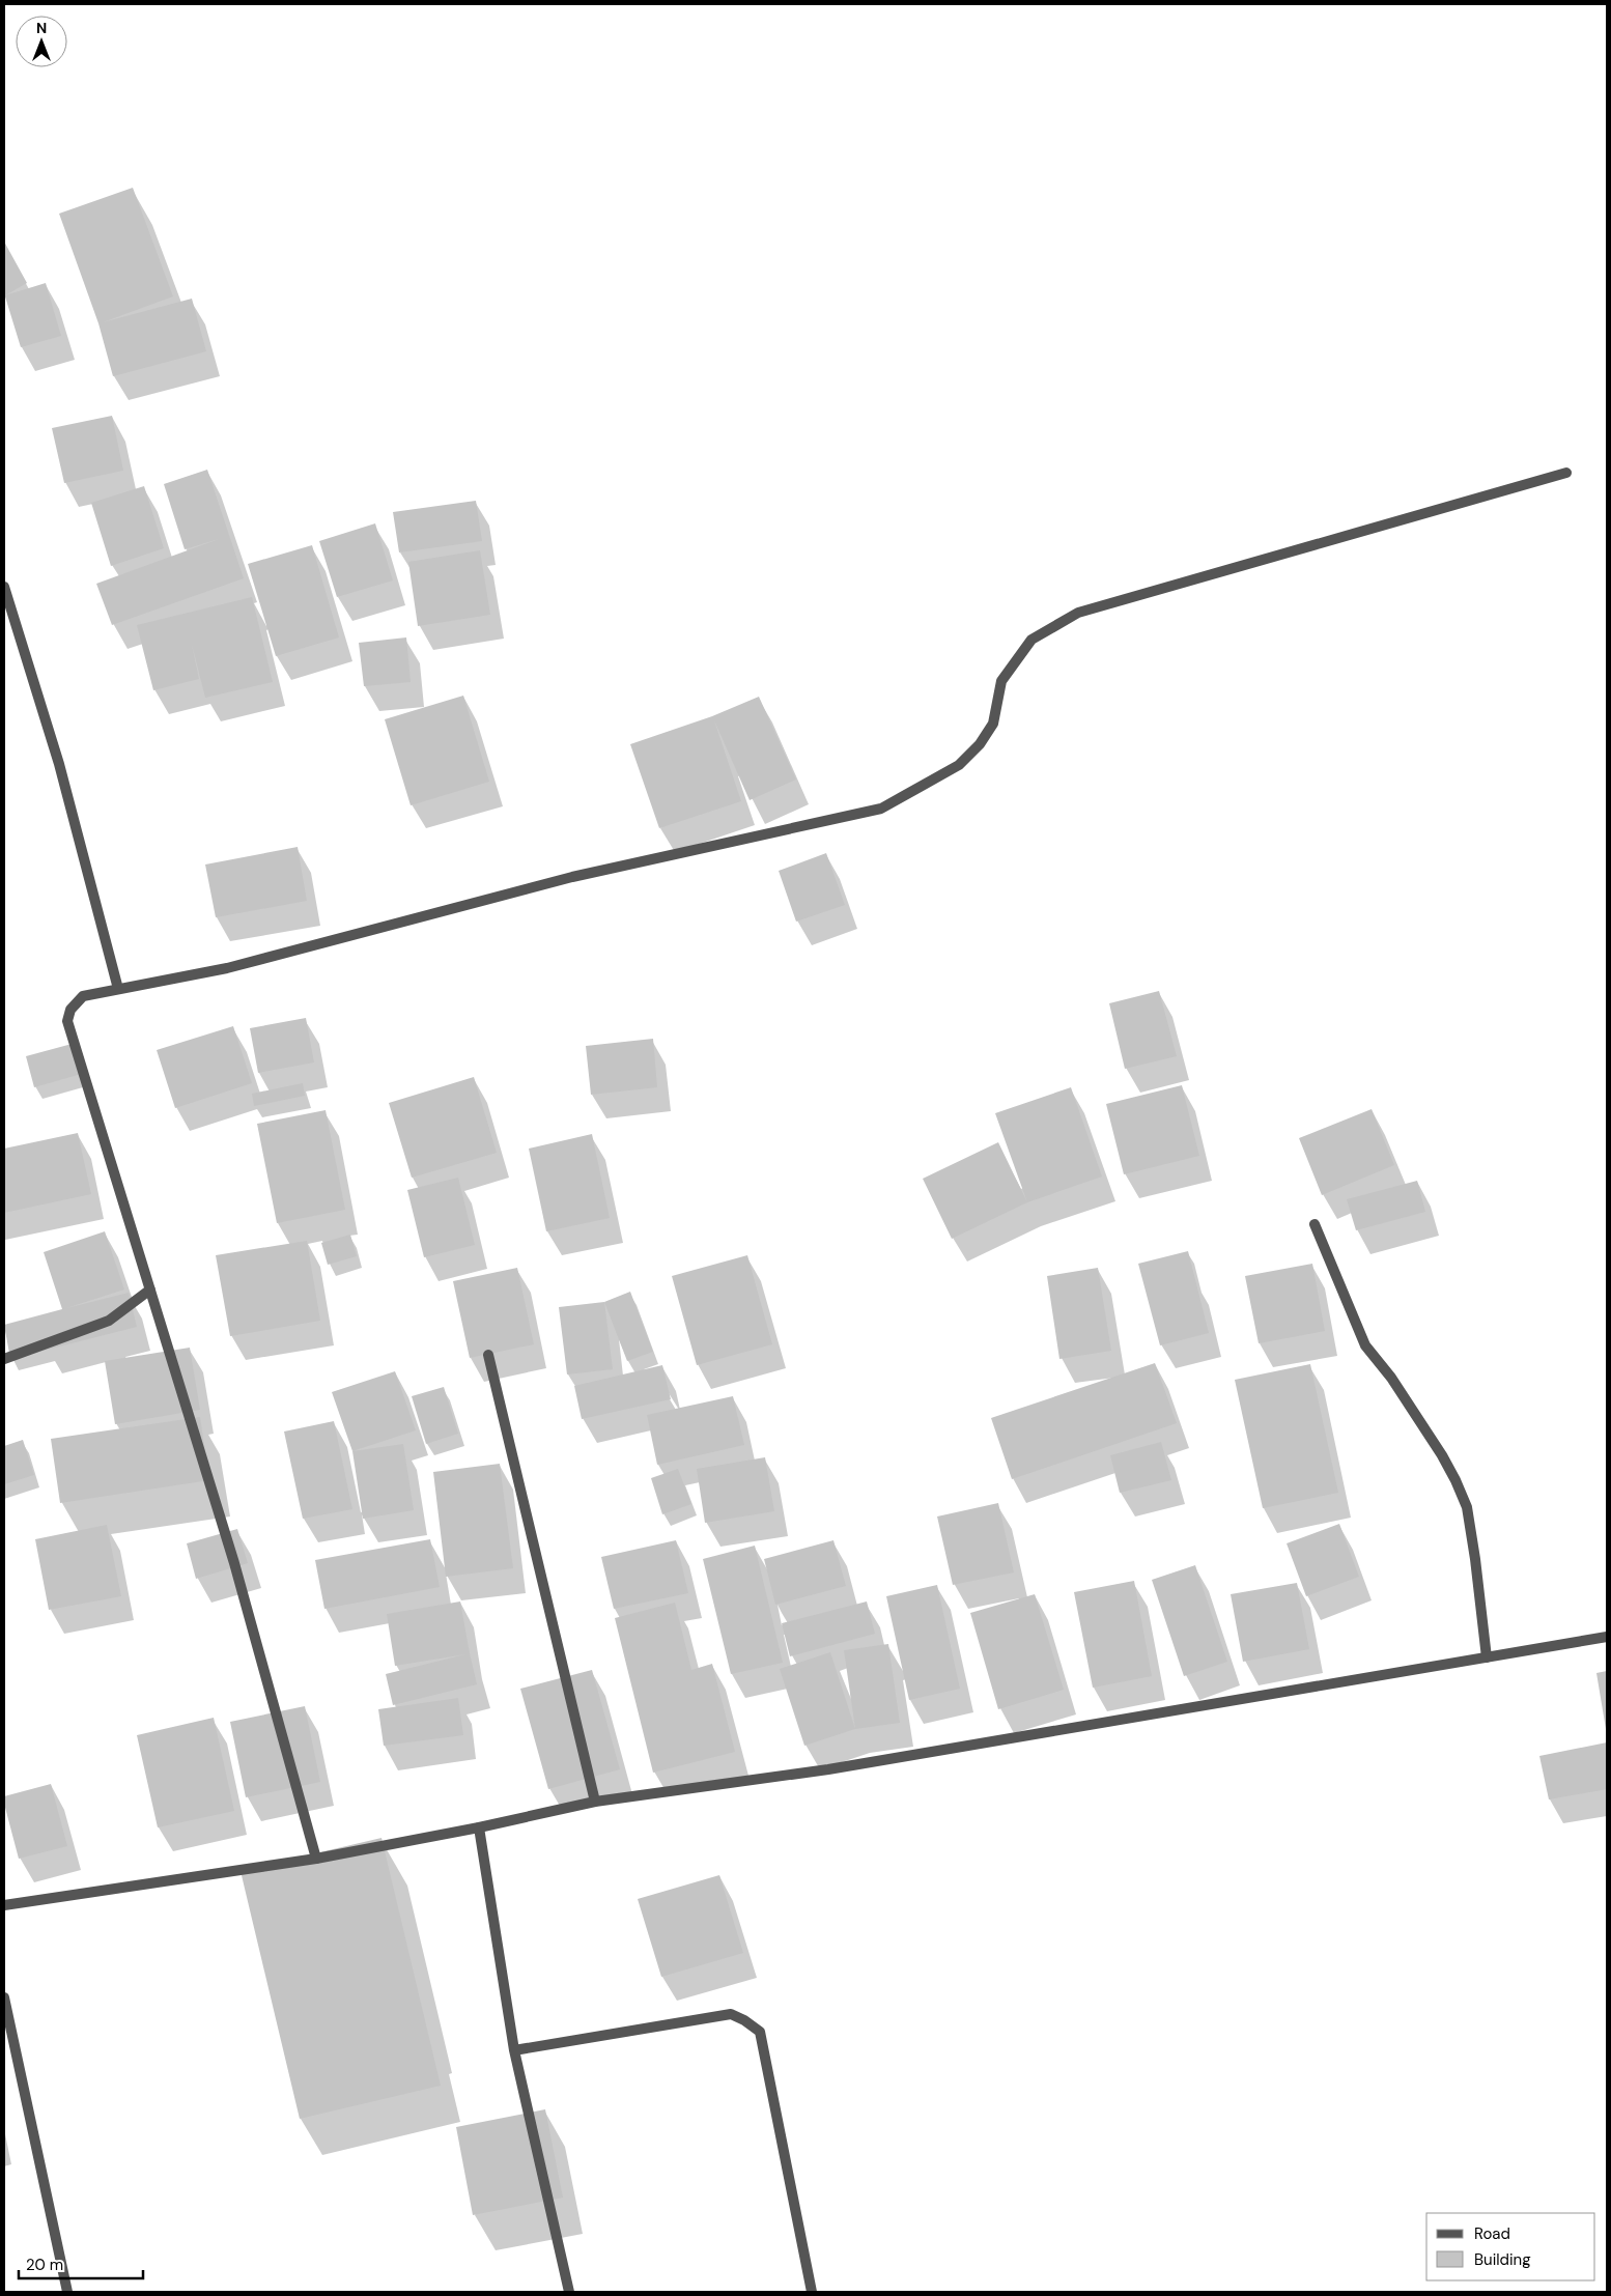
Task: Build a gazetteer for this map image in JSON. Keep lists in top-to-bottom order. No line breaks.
{"legend":["Road","Building"],"scale_bar":"20 m","north":"top"}
